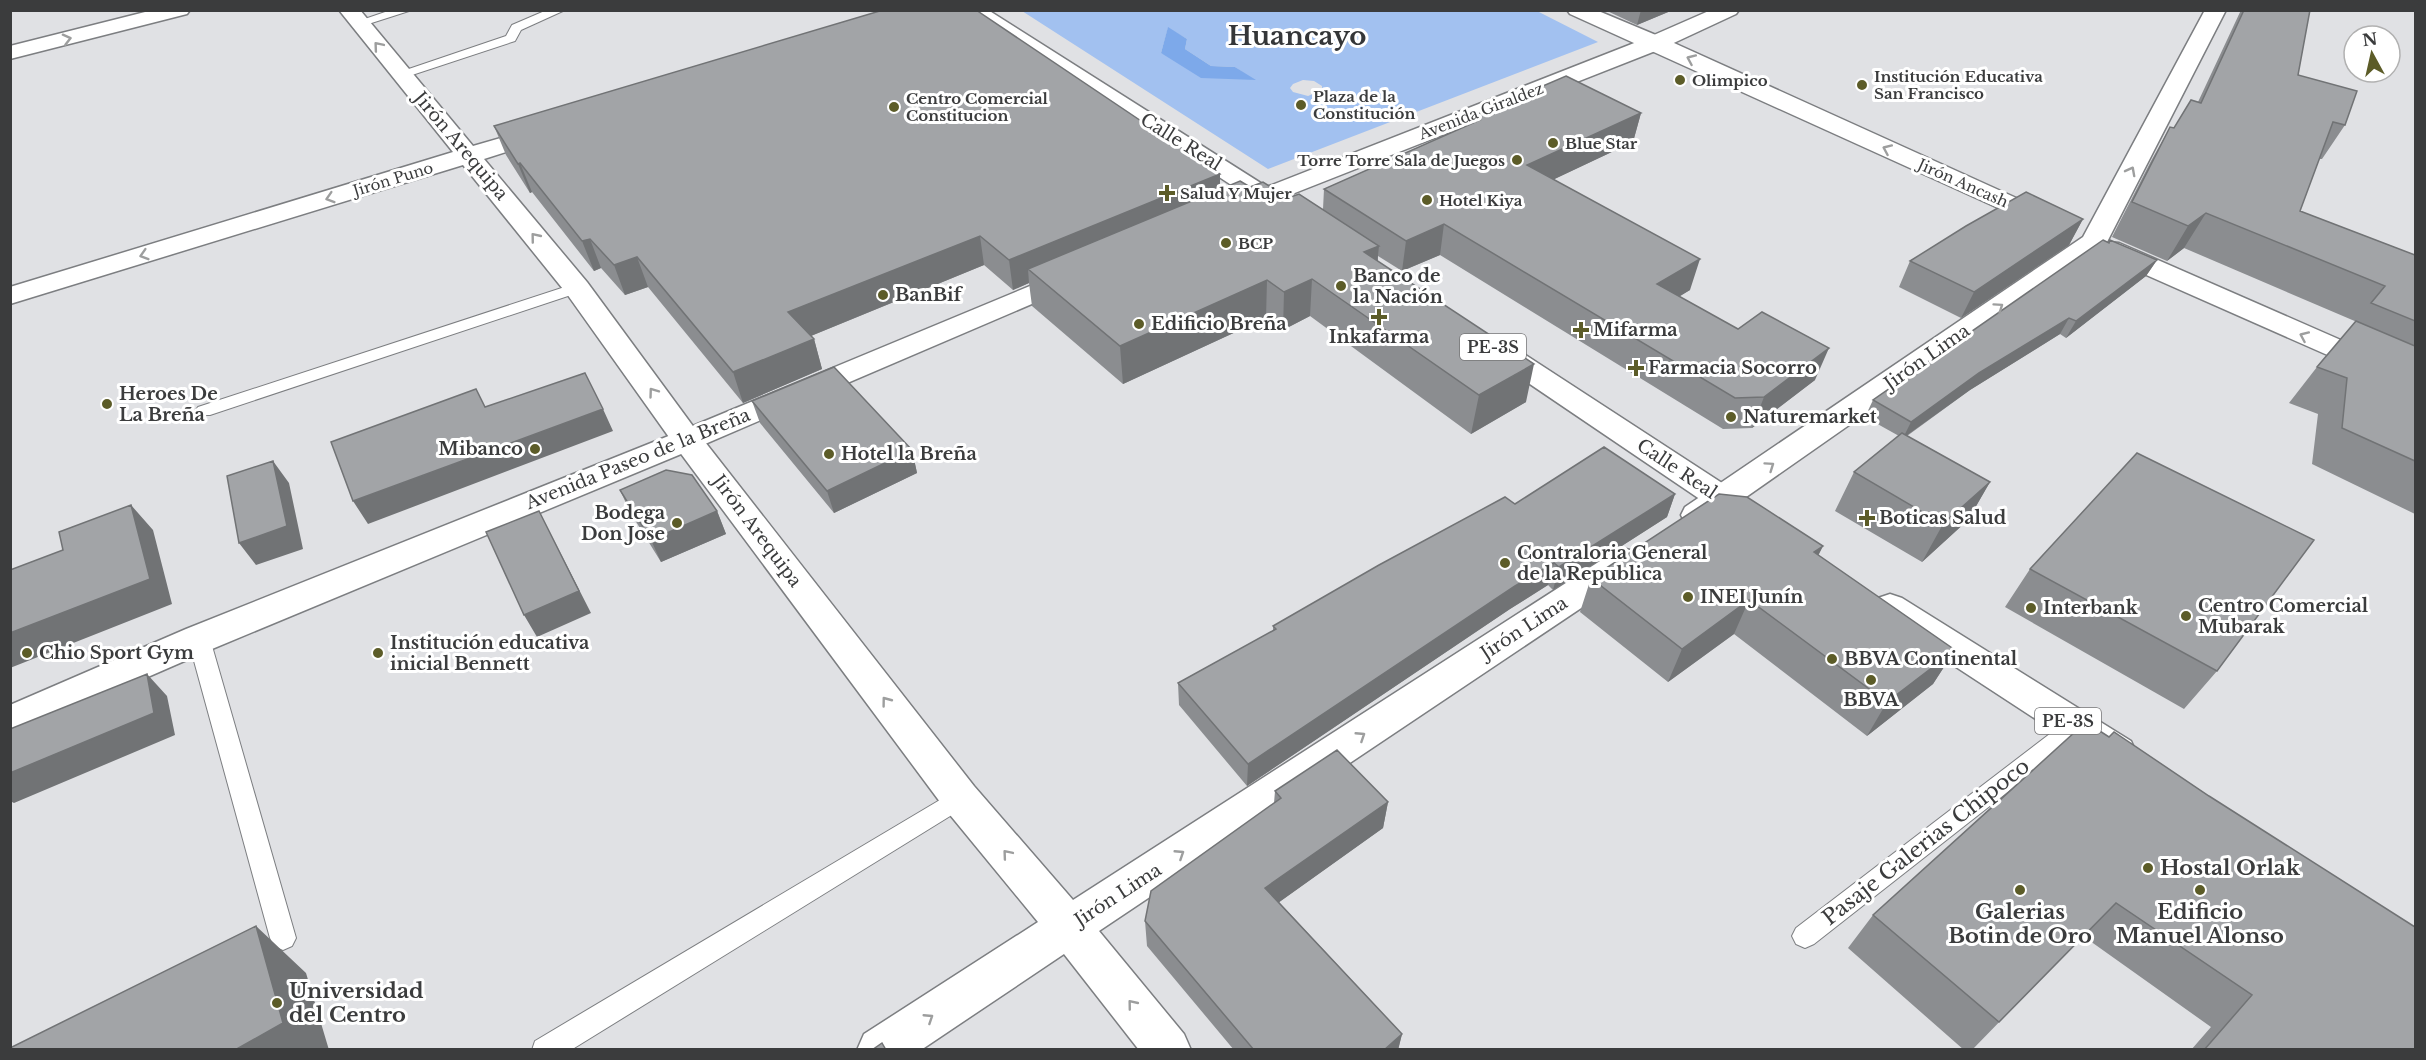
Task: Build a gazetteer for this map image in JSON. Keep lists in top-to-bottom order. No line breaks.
{"streets":{"main road":["Avenida Giraldez","Calle Real","Jirón Arequipa","Jirón Puno","Jirón Ancash","PE-3S","Jirón Lima","Avenida Paseo de la Breña"],"lane":["Pasaje Galerias Chipoco"]},"crossings":[["Avenida Giraldez","Calle Real"],["Avenida Giraldez","Jirón Ancash"],["Calle Real","Jirón Lima"],["Jirón Arequipa","Jirón Puno"],["Jirón Arequipa","Jirón Lima"],["Jirón Arequipa","Avenida Paseo de la Breña"],["Jirón Ancash","Jirón Lima"],["PE-3S","Pasaje Galerias Chipoco"]],"one_way":["Jirón Arequipa","Jirón Ancash","Jirón Lima"],"districts":["Huancayo"],"places":{"other":["Olimpico","Institución Educativa San Francisco","Plaza de la Constitución","Centro Comercial Constitucion","Blue Star","Torre Torre Sala de Juegos","Hotel Kiya","BCP","Banco de la Nación","BanBif","Edificio Breña","Heroes De La Breña","Naturemarket","Mibanco","Hotel la Breña","Bodega Don Jose","Contraloria General de la Republica","INEI Junín","Interbank","Centro Comercial Mubarak","Chio Sport Gym","Institución educativa inicial Bennett","BBVA Continental","BBVA","Hostal Orlak","Galerias Botin de Oro","Edificio Manuel Alonso","Universidad del Centro"],"health":["Salud Y Mujer","Inkafarma","Mifarma","Farmacia Socorro","Boticas Salud"]},"north":"top"}
